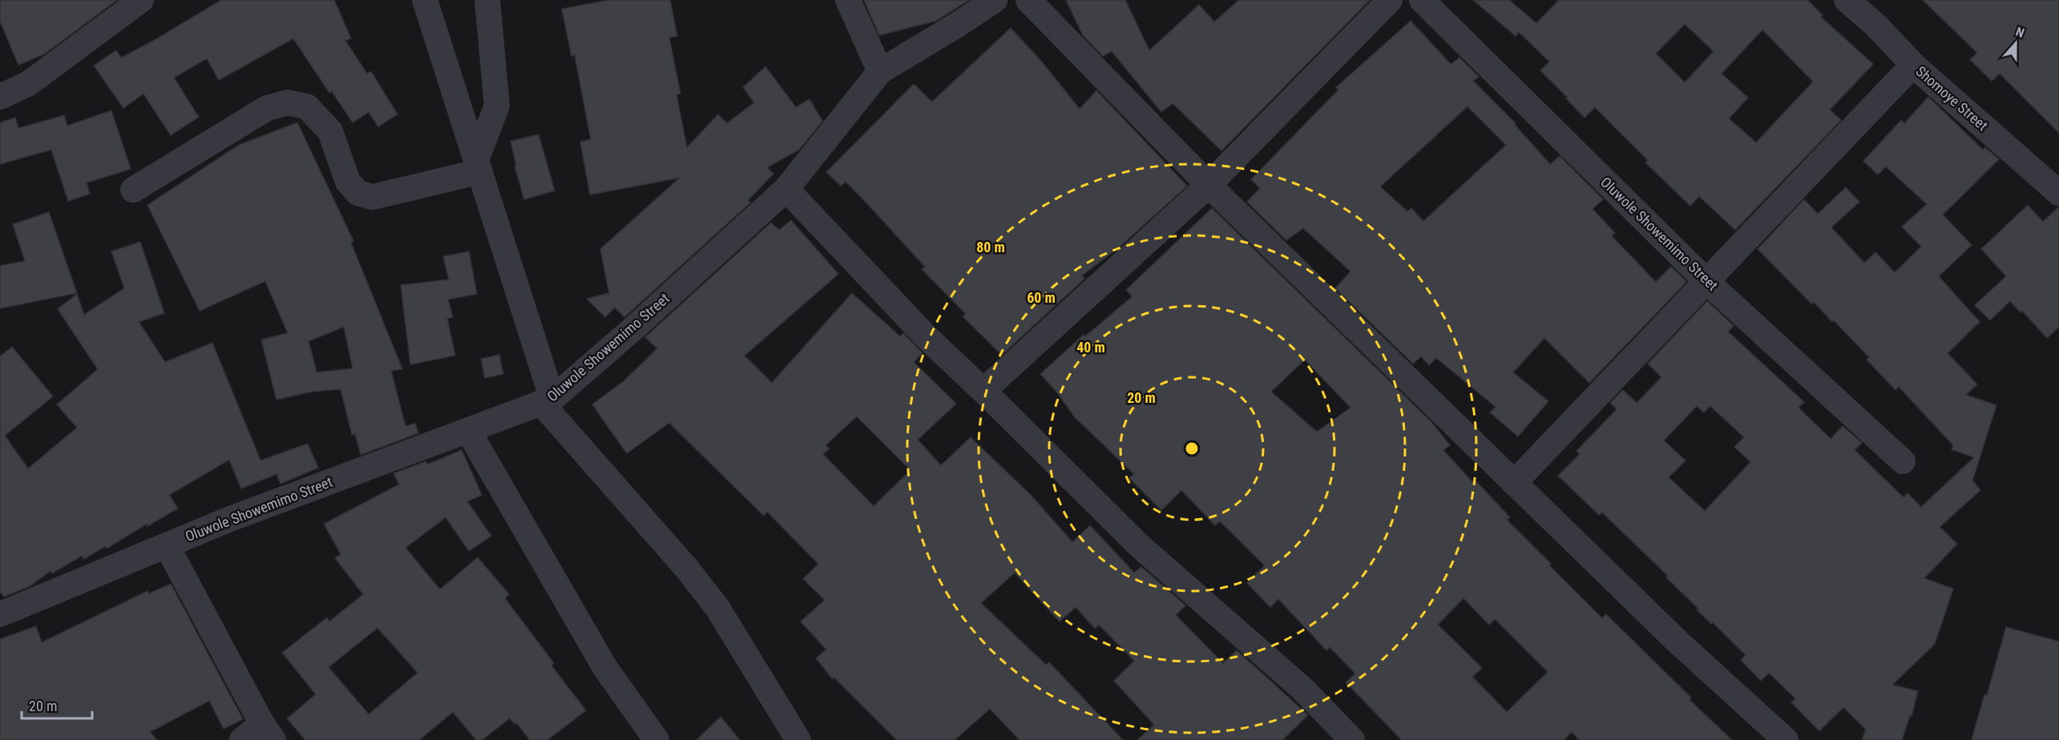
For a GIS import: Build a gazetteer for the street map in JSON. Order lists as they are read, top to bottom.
{
  "streets": {
    "street": ["Shomoye Street", "Oluwole Showemimo Street"]
  },
  "scale_bar": "20 m",
  "north": "top",
  "rings": [
    "80 m",
    "60 m",
    "40 m",
    "20 m"
  ]
}
